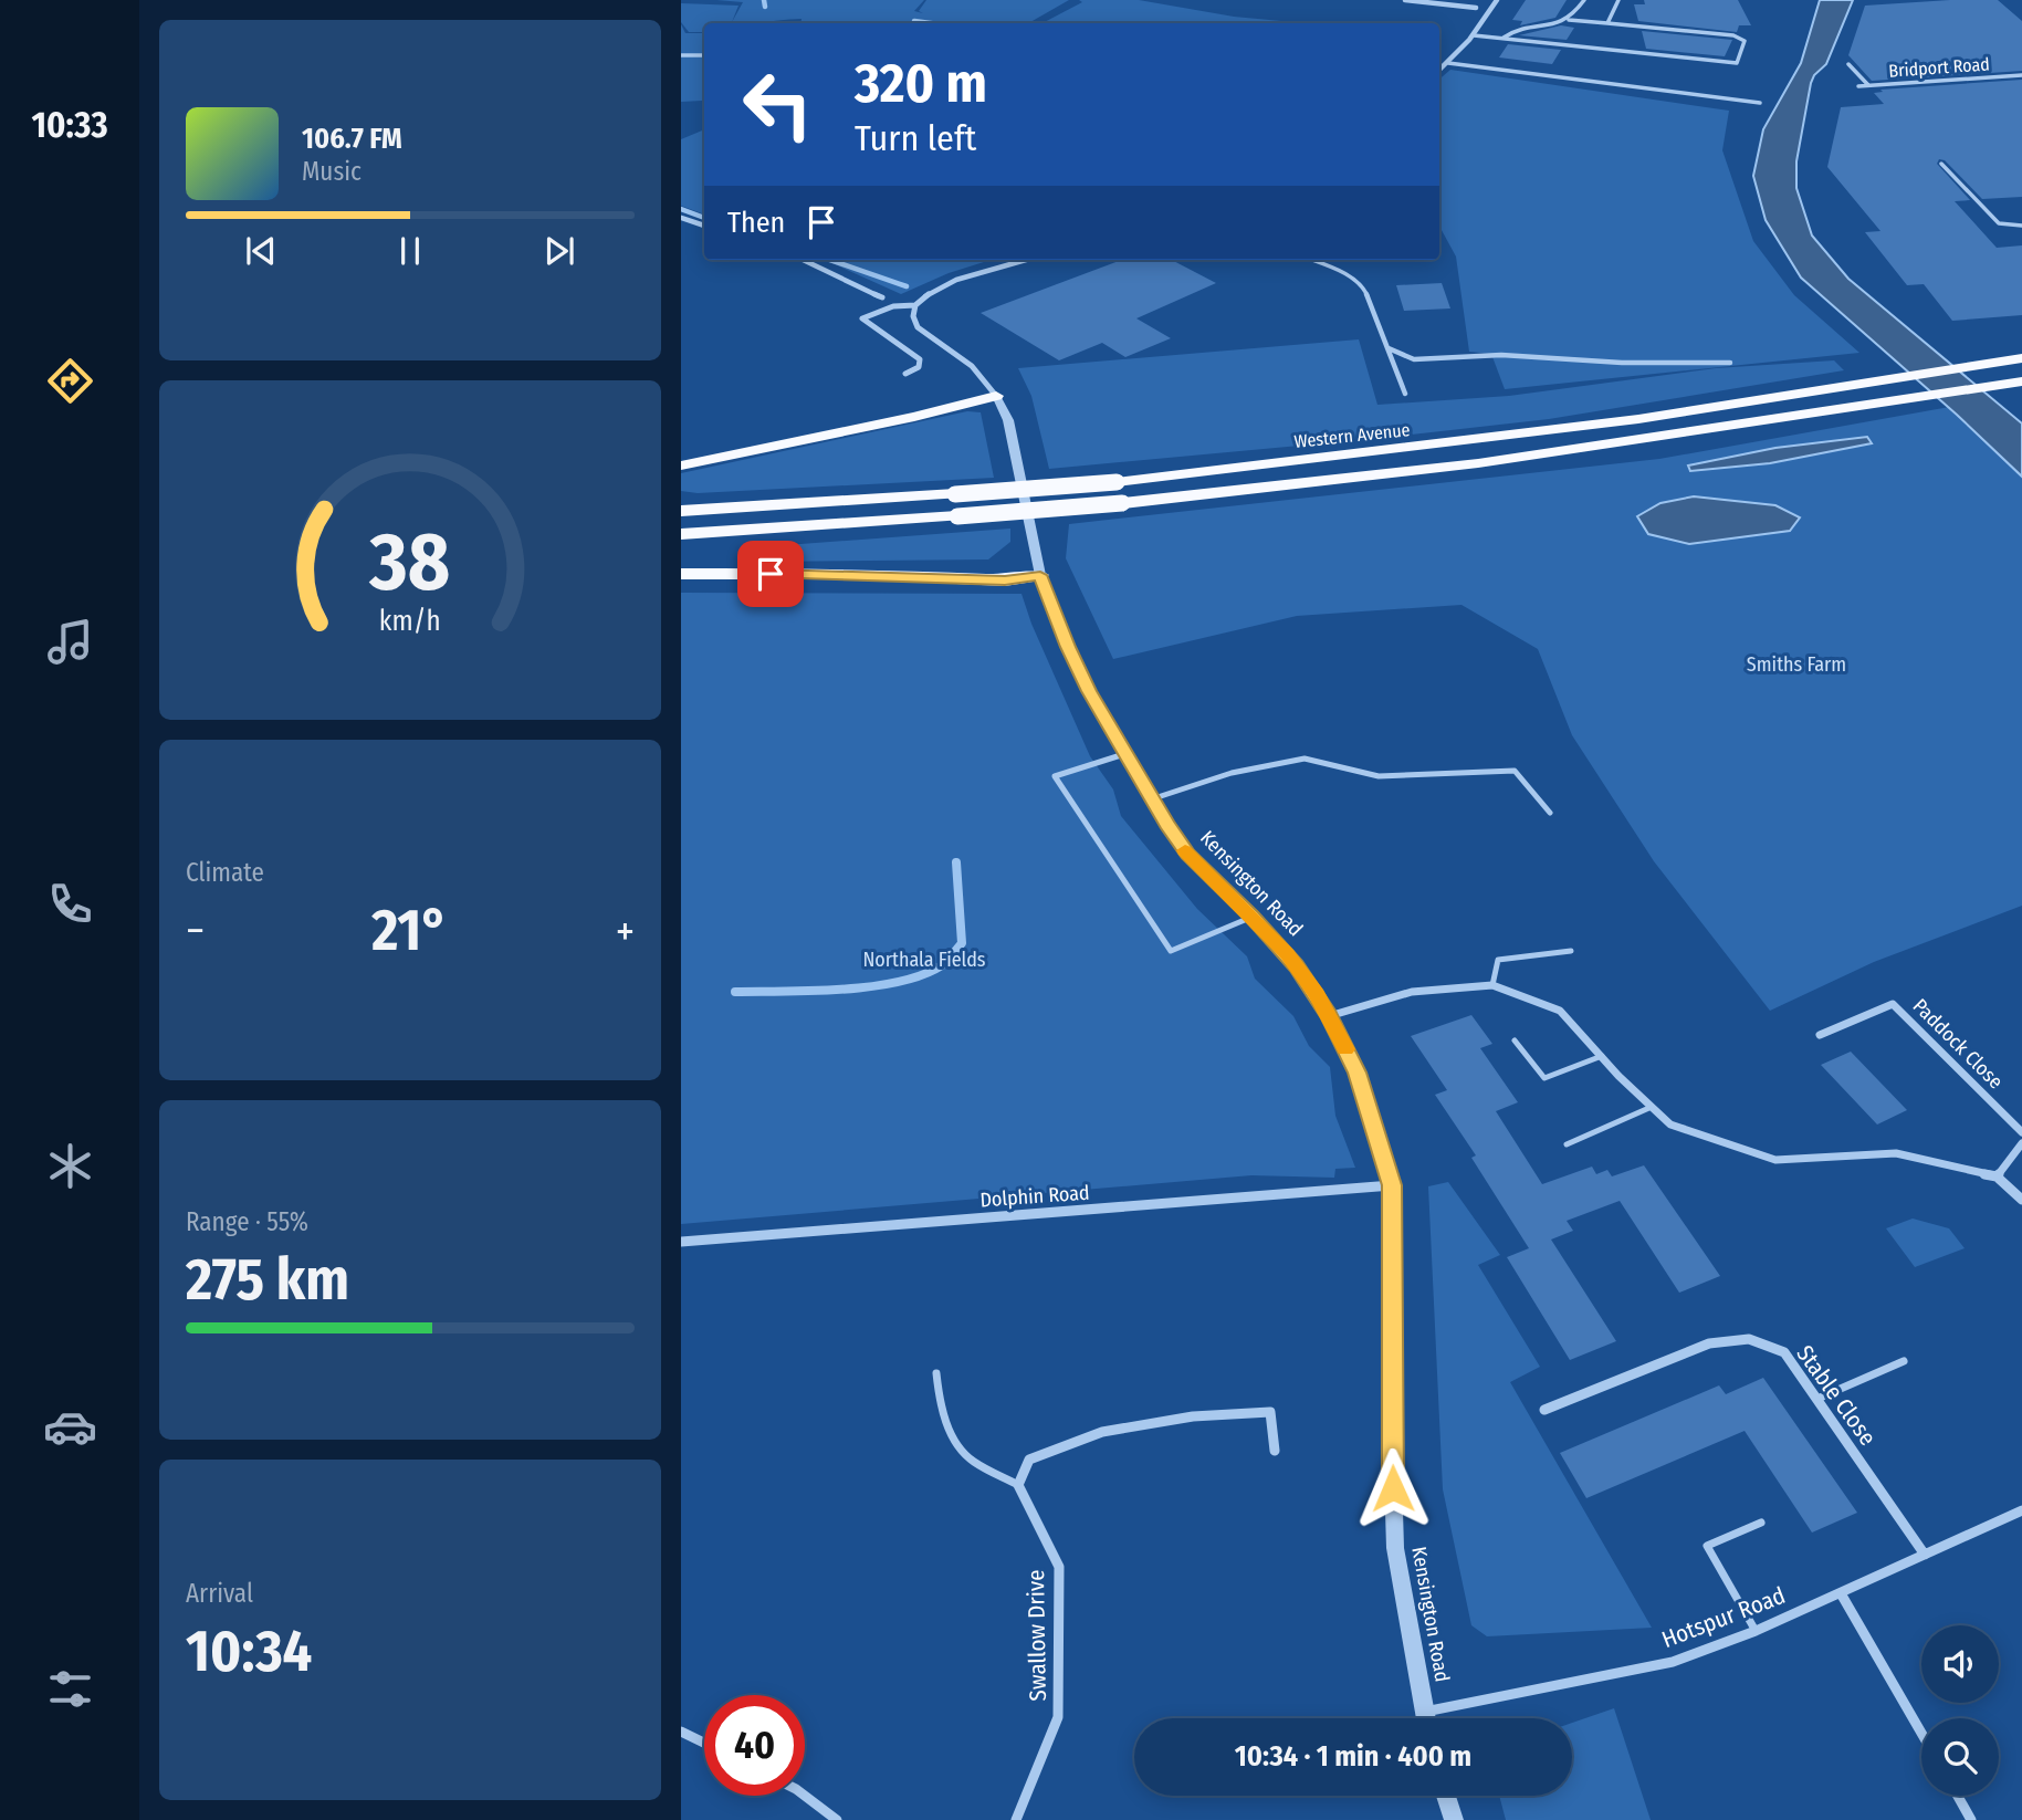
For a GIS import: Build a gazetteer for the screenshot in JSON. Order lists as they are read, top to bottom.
{
  "streets": {
    "highway": ["Western Avenue"],
    "street": [
      "Kensington Road",
      "Paddock Close",
      "Dolphin Road",
      "Stable Close",
      "Hotspur Road",
      "Swallow Drive"
    ],
    "lane": ["Bridport Road"]
  },
  "crossings": [
    ["Kensington Road", "Dolphin Road"],
    ["Kensington Road", "Hotspur Road"],
    ["Stable Close", "Hotspur Road"]
  ],
  "parks": ["Smiths Farm", "Northala Fields"],
  "page": {
    "tabs": "10:33",
    "turn": ["320 m", "Turn left"],
    "song": ["106.7 FM", "Music"],
    "then": "Then",
    "tile": [
      "Climate",
      ["Range · 55%", "275 km"],
      ["Arrival", "10:34"]
    ],
    "heat": ["−", "21°", "+"],
    "limit": "40",
    "trip": "10:34 · 1 min · 400 m",
    "gauge": ["38", "km/h"]
  }
}
